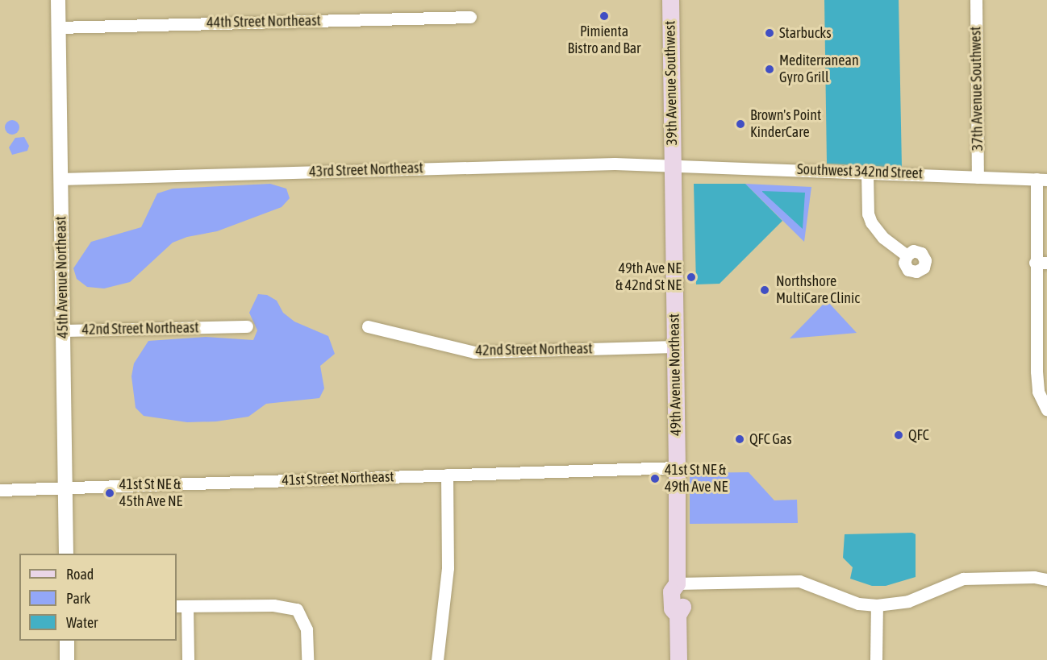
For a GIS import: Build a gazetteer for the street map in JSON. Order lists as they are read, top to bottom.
{
  "streets": {
    "main road": ["39th Avenue Southwest", "49th Avenue Northeast"],
    "street": [
      "44th Street Northeast",
      "37th Avenue Southwest",
      "43rd Street Northeast",
      "Southwest 342nd Street",
      "45th Avenue Northeast",
      "42nd Street Northeast",
      "41st Street Northeast"
    ]
  },
  "crossings": [
    ["44th Street Northeast", "45th Avenue Northeast"],
    ["39th Avenue Southwest", "43rd Street Northeast"],
    ["39th Avenue Southwest", "Southwest 342nd Street"],
    ["39th Avenue Southwest", "49th Avenue Northeast"],
    ["37th Avenue Southwest", "Southwest 342nd Street"],
    ["43rd Street Northeast", "Southwest 342nd Street"],
    ["43rd Street Northeast", "45th Avenue Northeast"],
    ["43rd Street Northeast", "49th Avenue Northeast"],
    ["Southwest 342nd Street", "49th Avenue Northeast"],
    ["45th Avenue Northeast", "42nd Street Northeast"],
    ["45th Avenue Northeast", "41st Street Northeast"],
    ["42nd Street Northeast", "49th Avenue Northeast"],
    ["49th Avenue Northeast", "41st Street Northeast"]
  ],
  "places": [
    "Pimienta Bistro and Bar",
    "Starbucks",
    "Mediterranean Gyro Grill",
    "Brown's Point KinderCare",
    "49th Ave NE & 42nd St NE",
    "Northshore MultiCare Clinic",
    "QFC",
    "QFC Gas",
    "41st St NE & 49th Ave NE",
    "41st St NE & 45th Ave NE"
  ],
  "legend": ["Road", "Park", "Water"]
}
